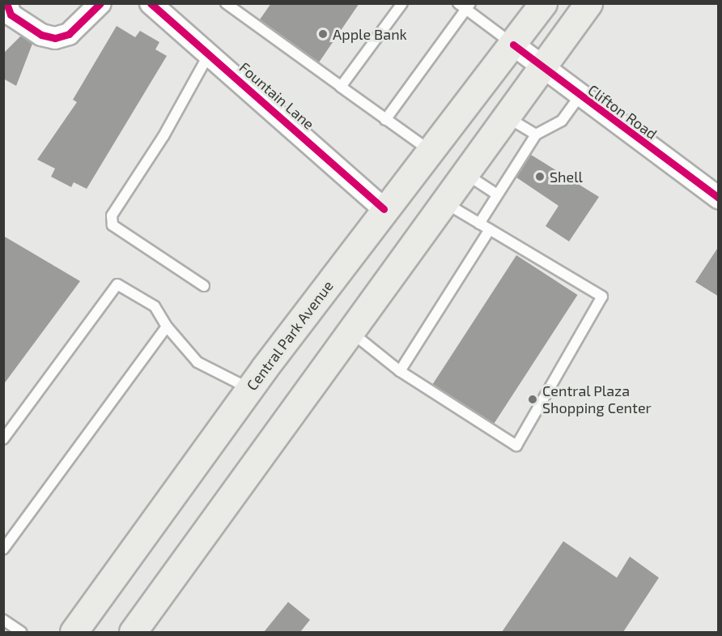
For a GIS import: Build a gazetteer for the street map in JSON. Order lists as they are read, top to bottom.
{
  "streets": {
    "main road": ["Central Park Avenue"],
    "street": ["Fountain Lane", "Clifton Road"]
  },
  "crossings": [
    ["Fountain Lane", "Central Park Avenue"],
    ["Clifton Road", "Central Park Avenue"]
  ],
  "places": ["Apple Bank", "Shell", "Central Plaza Shopping Center"]
}
